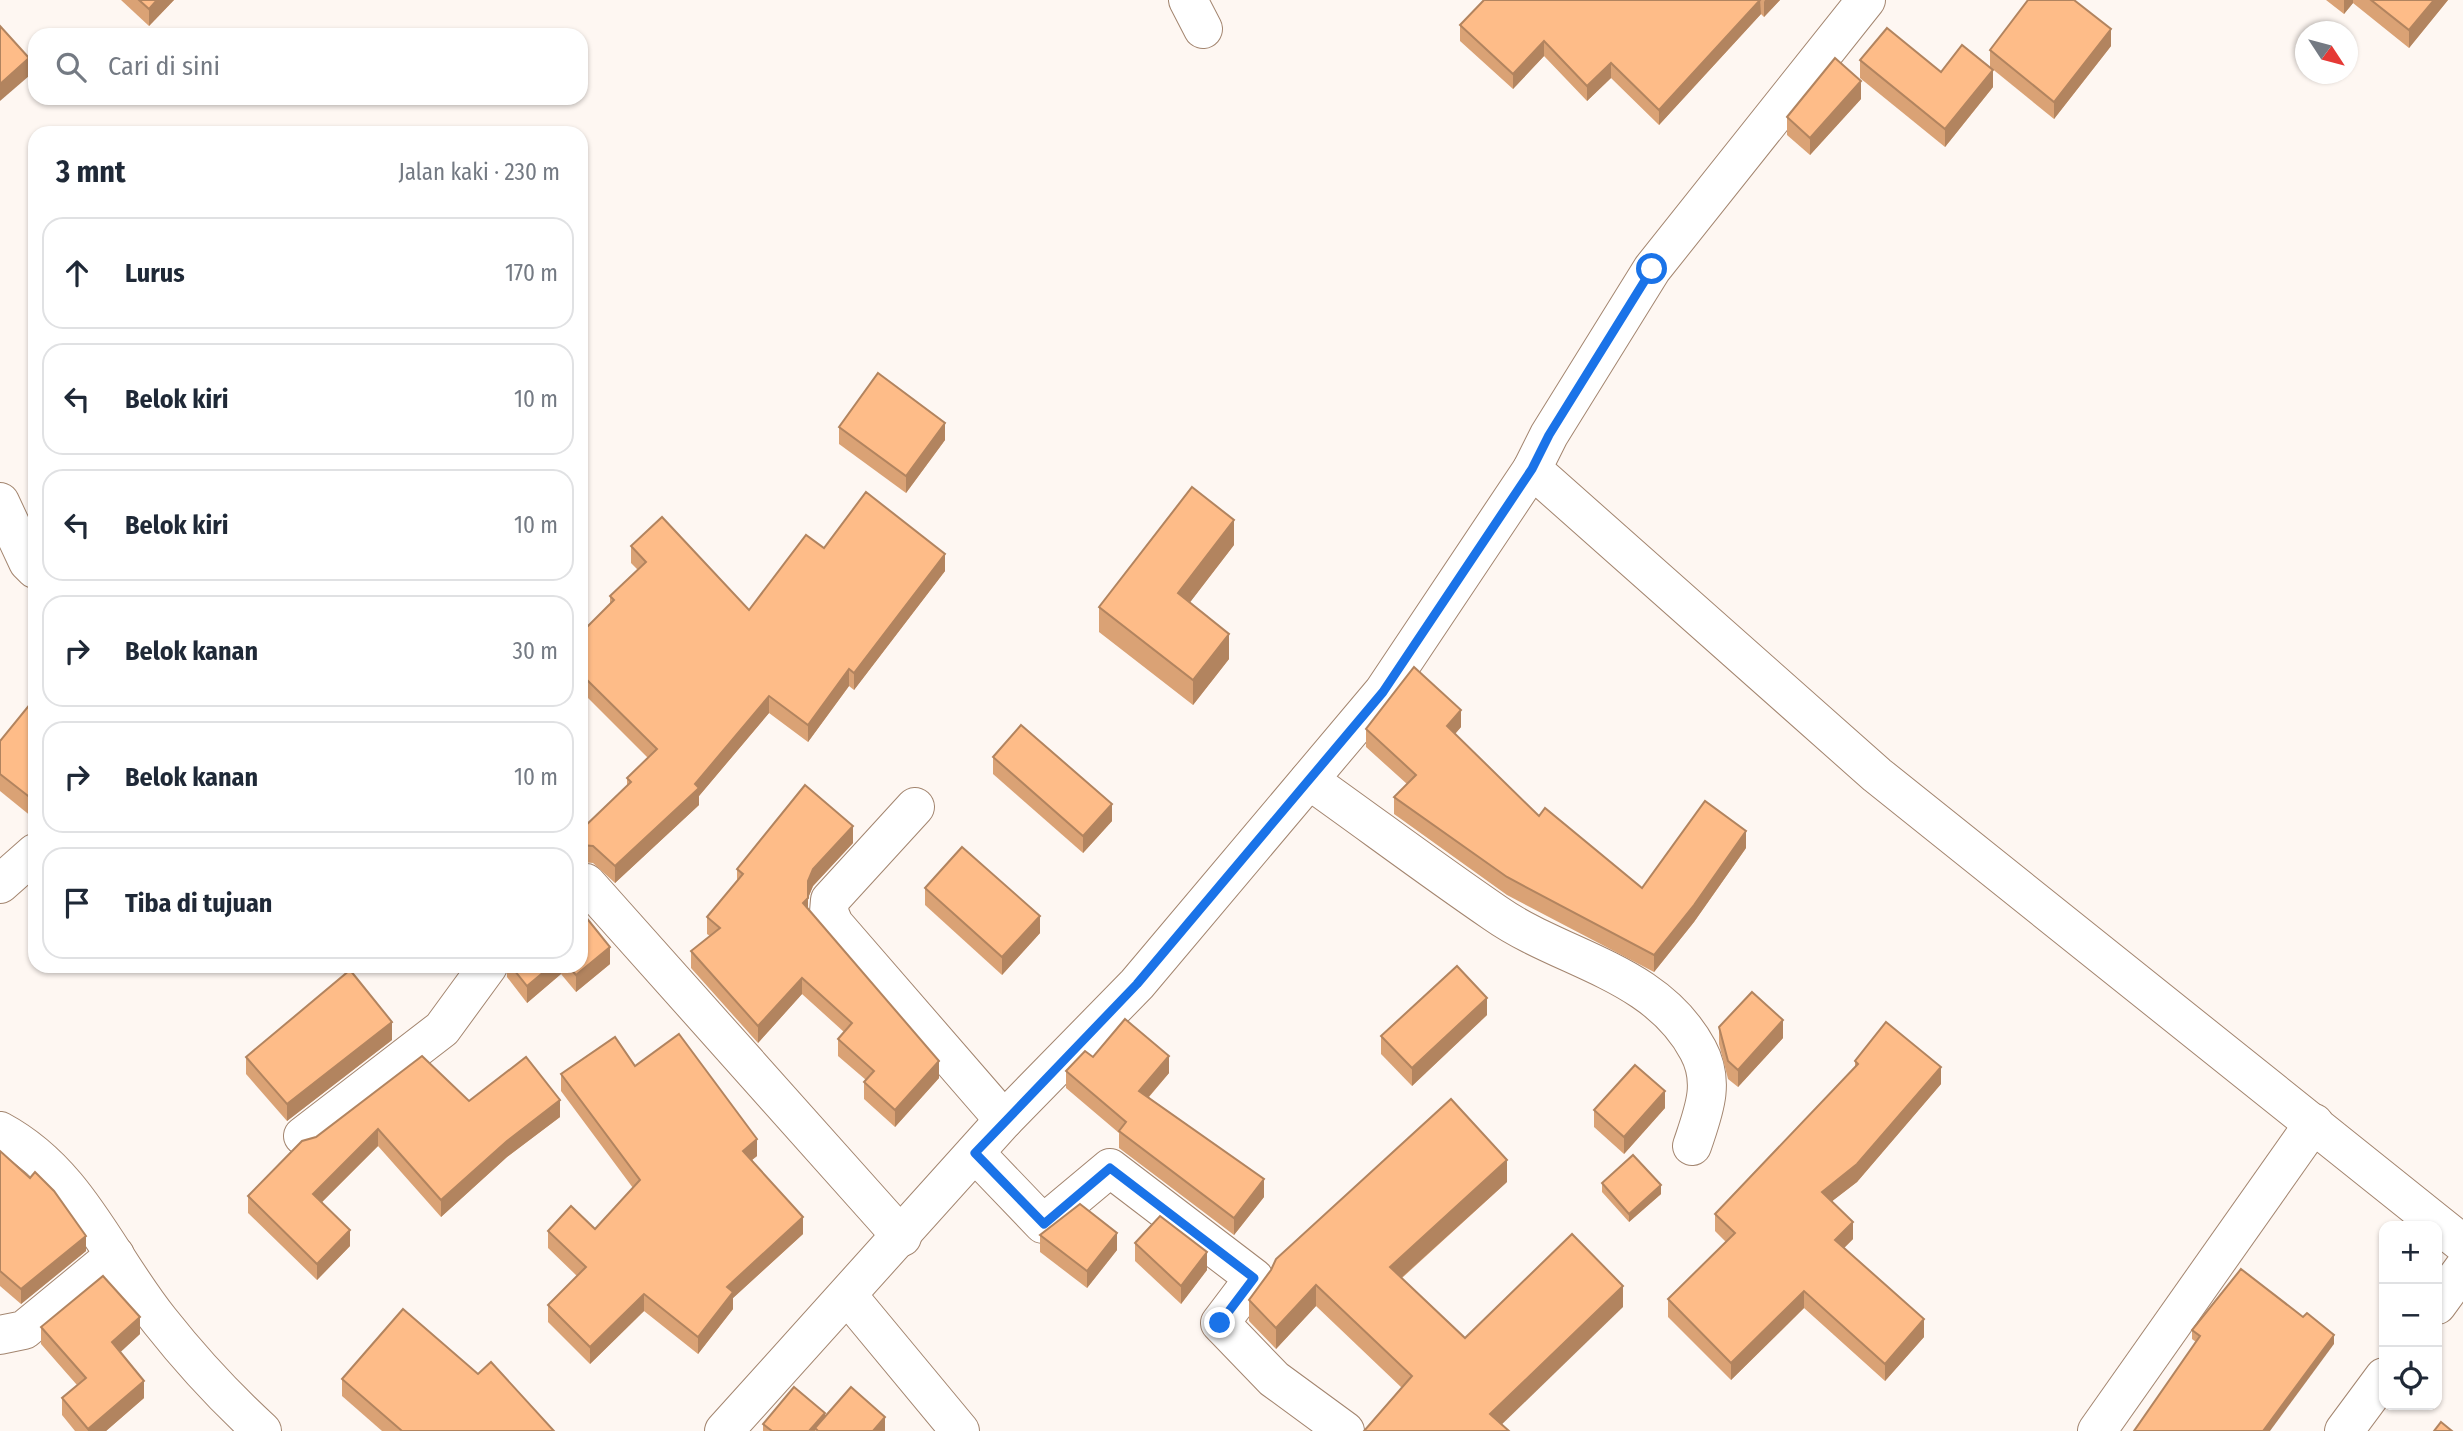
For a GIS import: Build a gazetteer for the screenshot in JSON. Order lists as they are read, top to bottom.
{
  "north": "bottom right",
  "page": {
    "search": "Cari di sini",
    "heading": ["3 mnt", "Jalan kaki · 230 m"],
    "list": [
      ["Lurus", "170 m"],
      ["Belok kiri", "10 m"],
      ["Belok kiri", "10 m"],
      ["Belok kanan", "30 m"],
      ["Belok kanan", "10 m"],
      "Tiba di tujuan"
    ],
    "map_buttons": ["+", "−"]
  }
}
